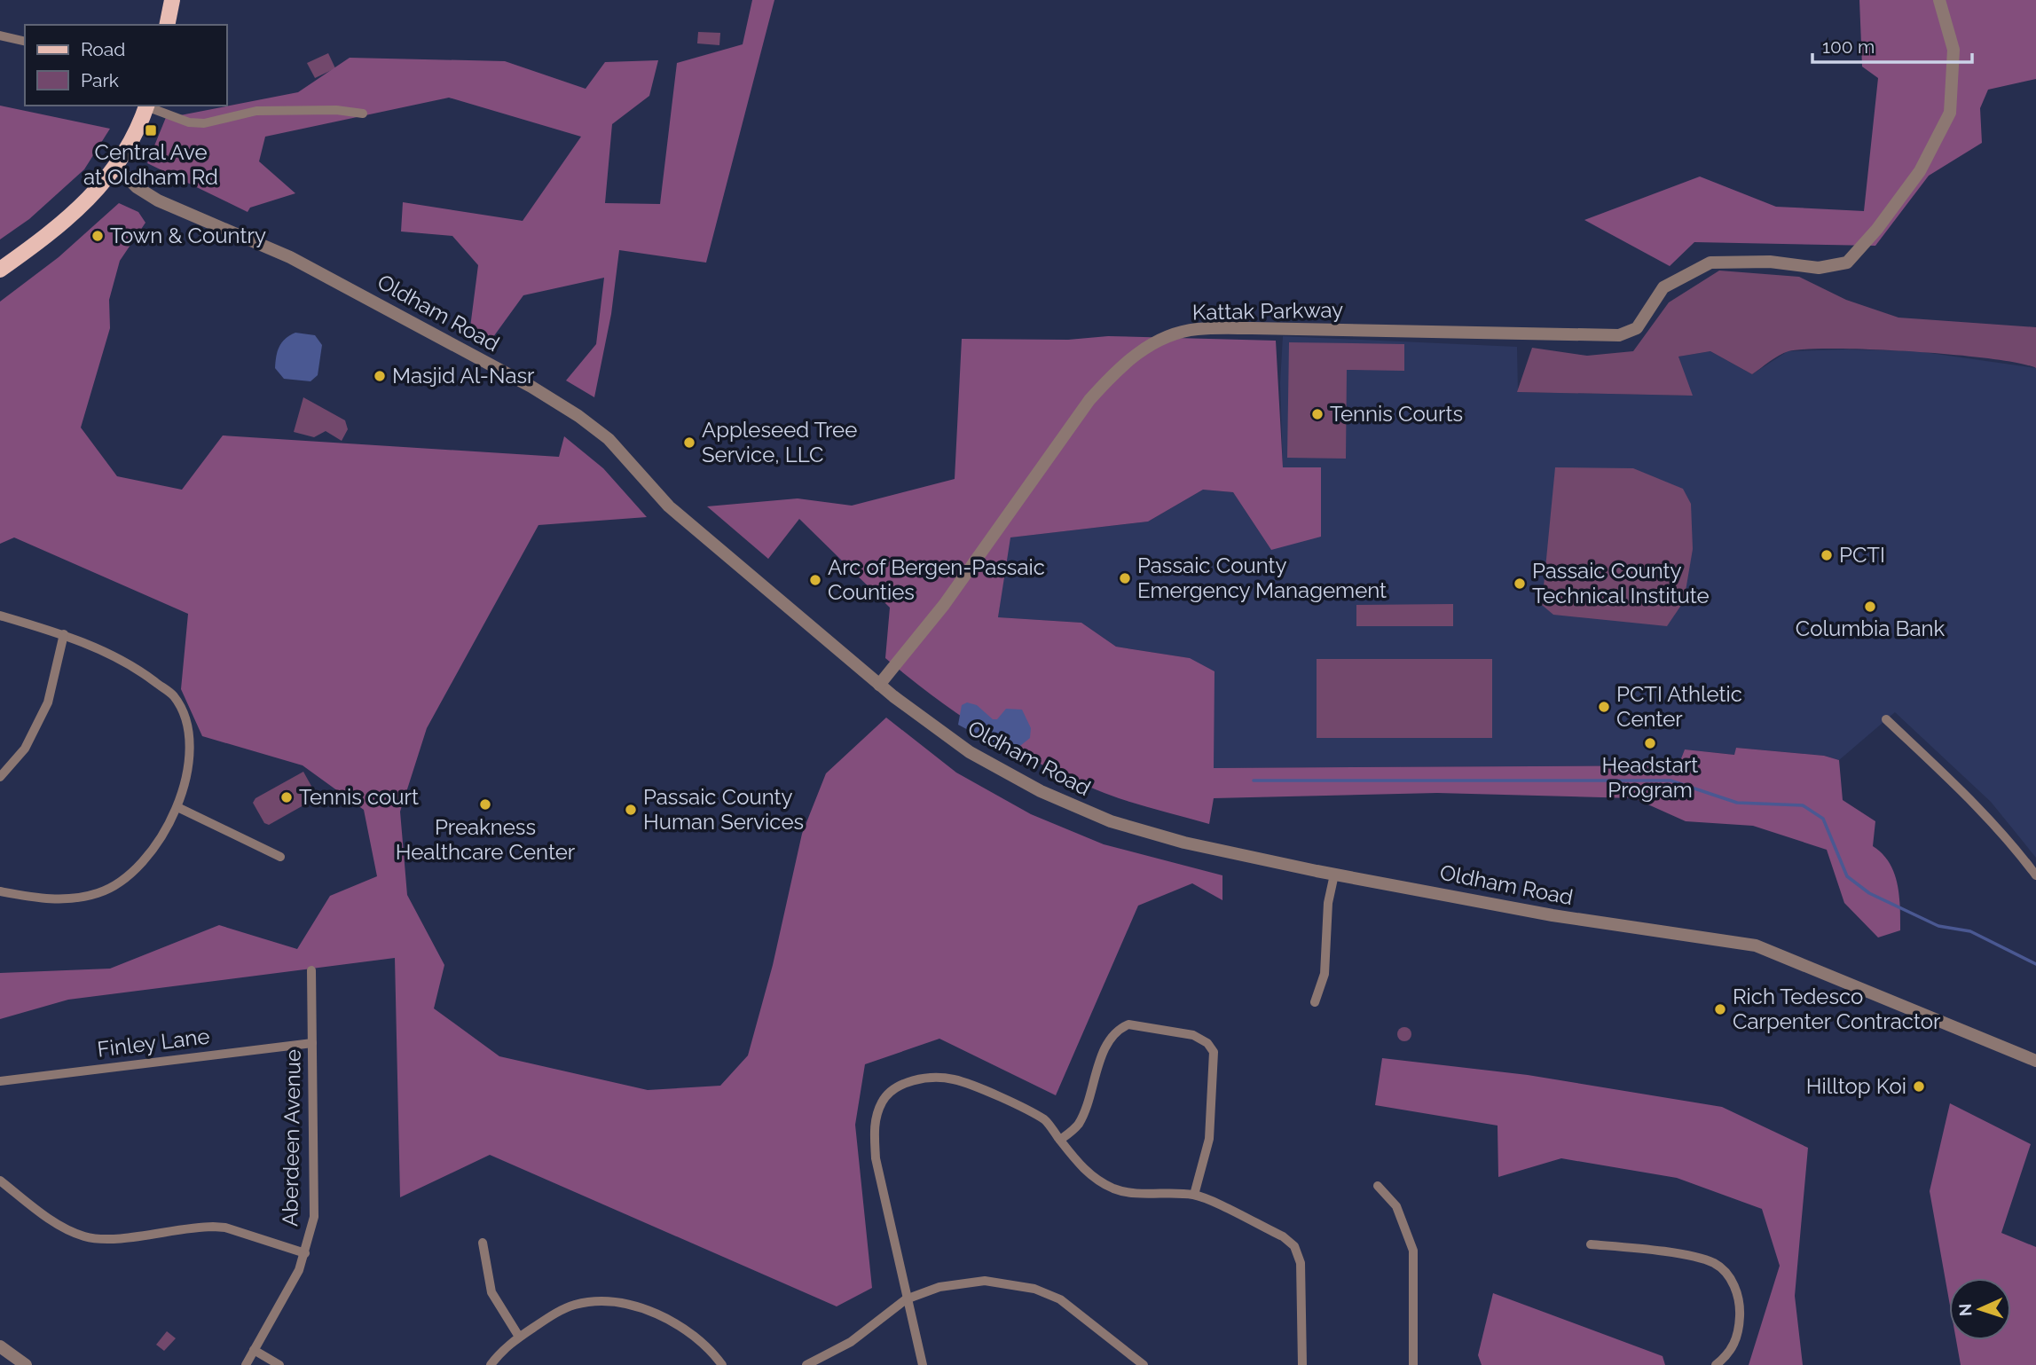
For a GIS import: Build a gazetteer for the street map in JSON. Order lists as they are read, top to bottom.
{
  "streets": {
    "street": [
      "Kattak Parkway",
      "Oldham Road",
      "Finley Lane",
      "Aberdeen Avenue"
    ]
  },
  "crossings": [
    ["Kattak Parkway", "Oldham Road"],
    ["Finley Lane", "Aberdeen Avenue"]
  ],
  "places": {
    "transit": ["Central Ave at Oldham Rd"],
    "other": [
      "Town & Country",
      "Masjid Al-Nasr",
      "Tennis Courts",
      "Appleseed Tree Service, LLC",
      "PCTI",
      "Passaic County Emergency Management",
      "Arc of Bergen-Passaic Counties",
      "Passaic County Technical Institute",
      "Columbia Bank",
      "PCTI Athletic Center",
      "Headstart Program",
      "Tennis court",
      "Preakness Healthcare Center",
      "Passaic County Human Services",
      "Rich Tedesco Carpenter Contractor",
      "Hilltop Koi"
    ]
  },
  "legend": ["Road", "Park"],
  "scale_bar": "100 m",
  "north": "left"
}
